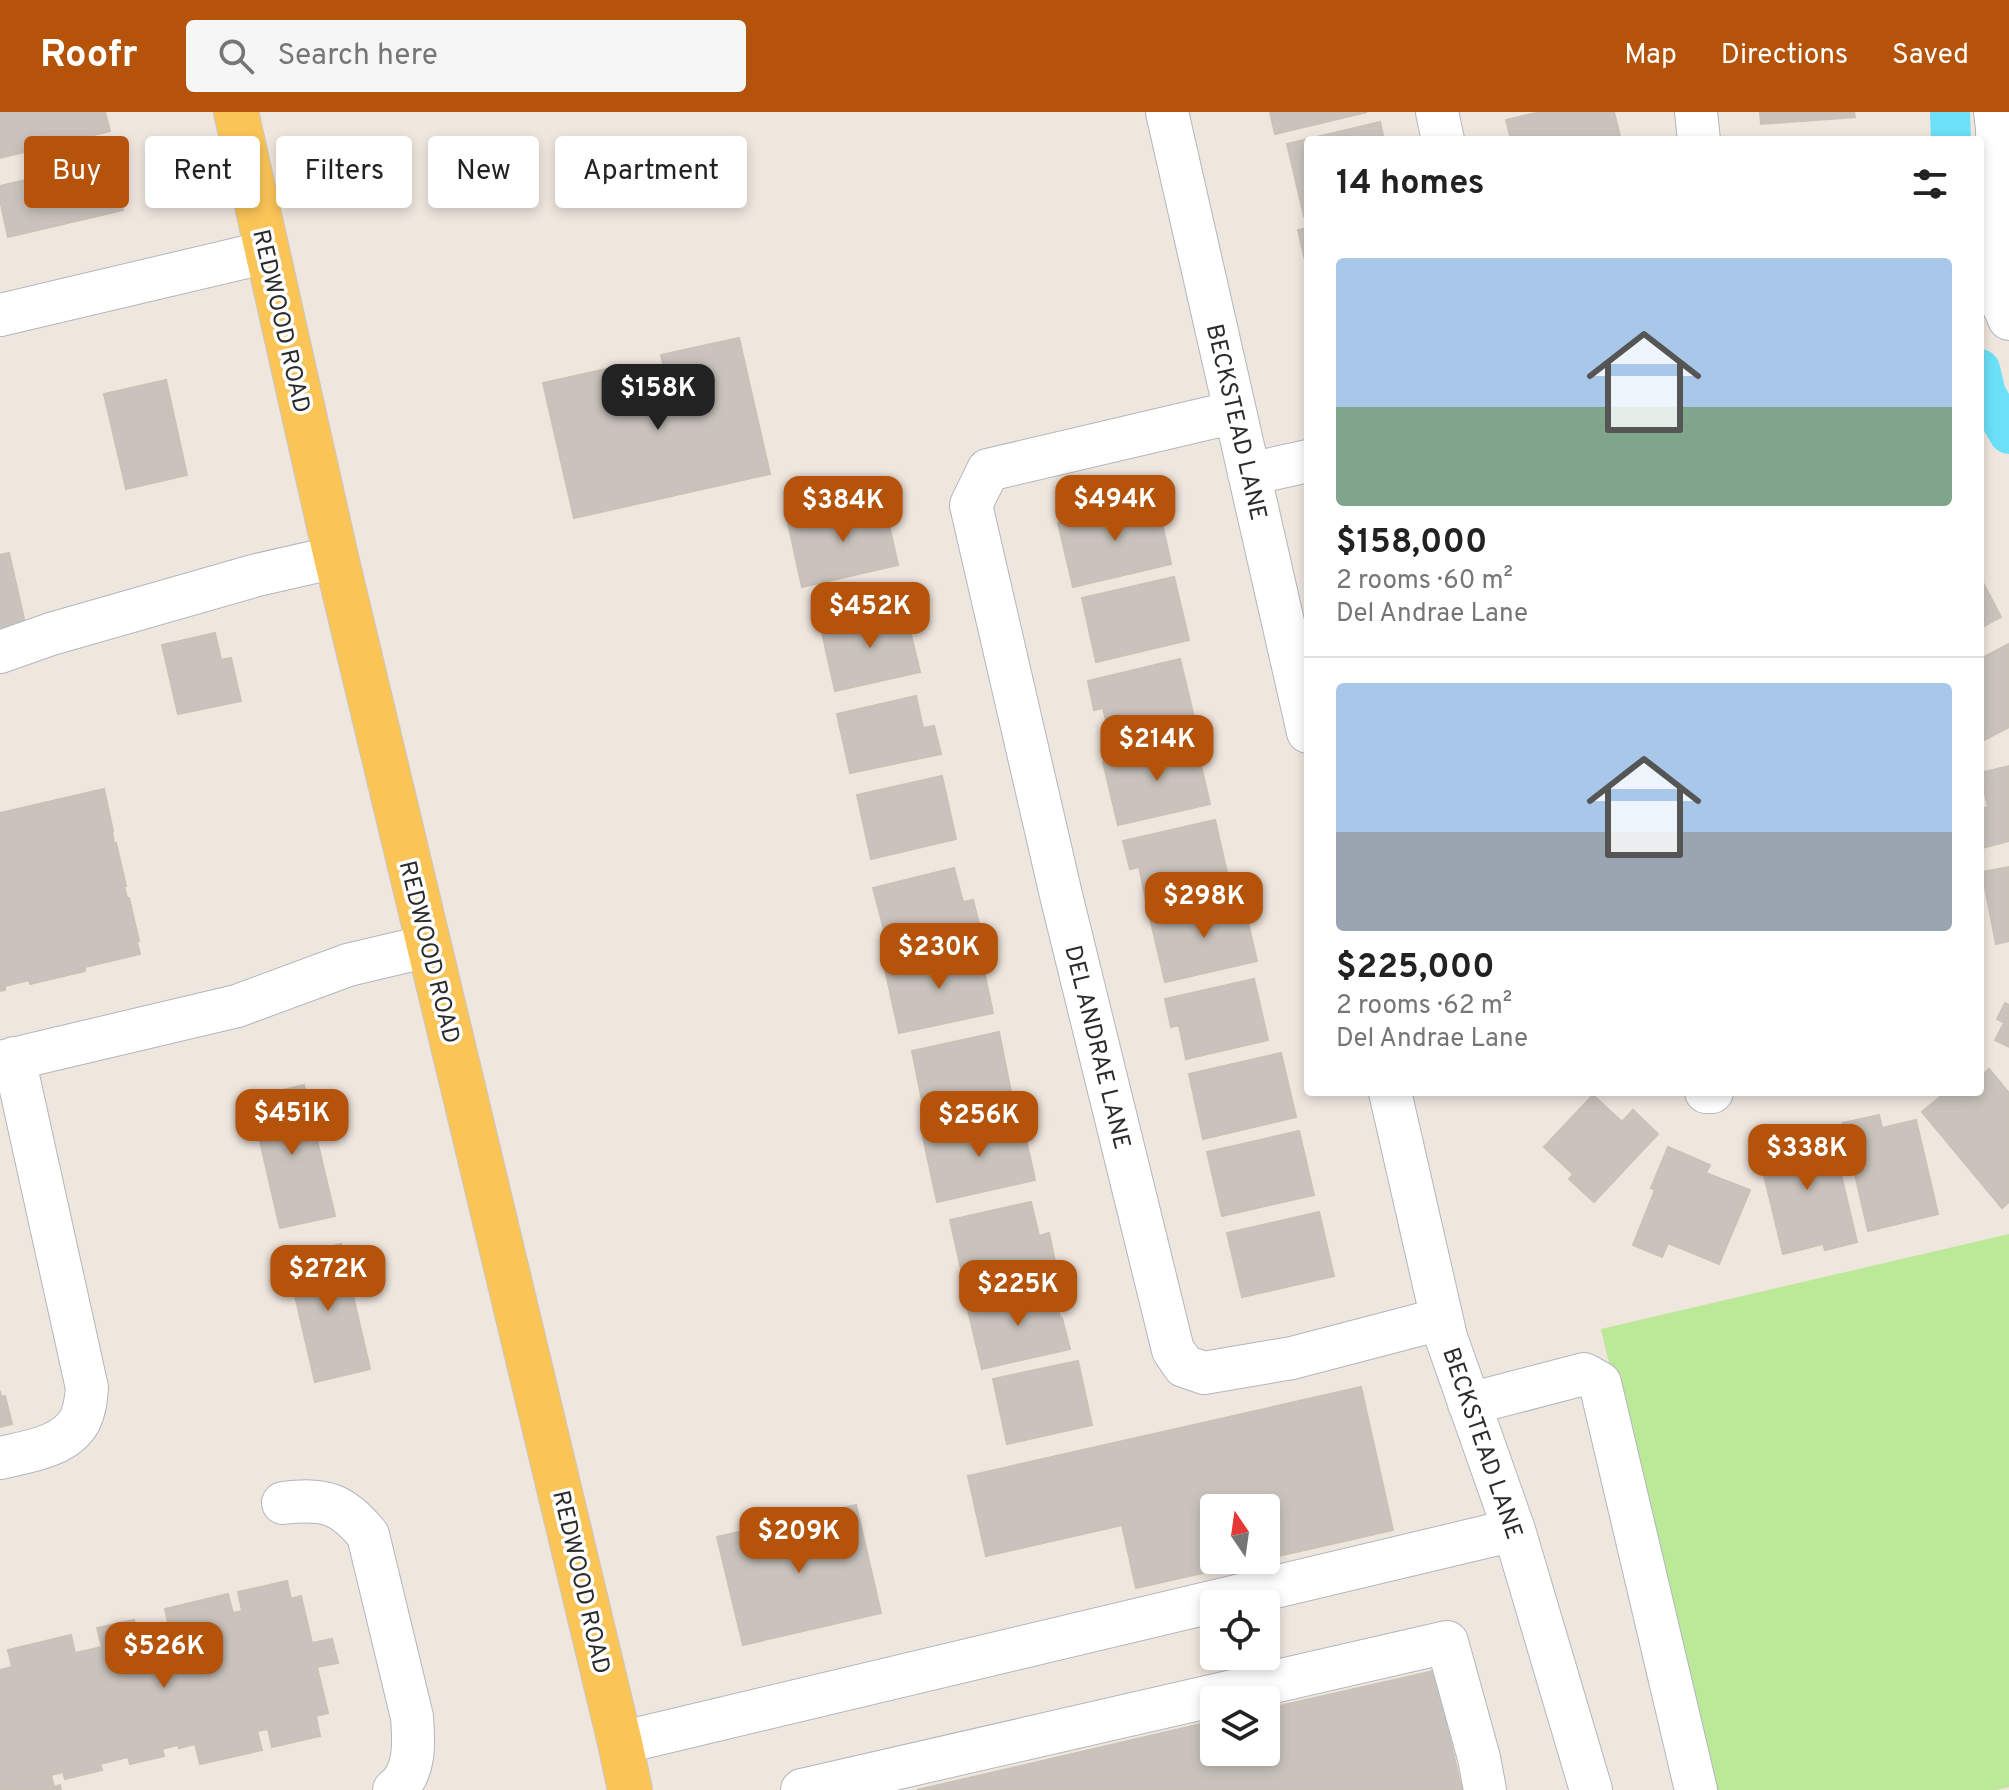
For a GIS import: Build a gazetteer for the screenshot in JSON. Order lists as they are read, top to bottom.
{
  "streets": {
    "main road": ["REDWOOD ROAD"],
    "street": ["BECKSTEAD LANE", "DEL ANDRAE LANE"]
  },
  "crossings": [
    ["BECKSTEAD LANE", "DEL ANDRAE LANE"]
  ],
  "north": "top",
  "page": {
    "header": "Roofr",
    "search": "Search here",
    "nav": ["Map", "Directions", "Saved"],
    "chip": [
      "Buy",
      "Rent",
      "Filters",
      "New",
      "Apartment"
    ],
    "heading": "14 homes",
    "list": [
      {
        "name": "$158,000",
        "note": "2 rooms · 60 m² · Del Andrae Lane"
      },
      {
        "name": "$225,000",
        "note": "2 rooms · 62 m² · Del Andrae Lane"
      }
    ],
    "price": [
      "$158K",
      "$494K",
      "$384K",
      "$452K",
      "$214K",
      "$298K",
      "$230K",
      "$451K",
      "$256K",
      "$338K",
      "$272K",
      "$225K",
      "$209K",
      "$526K"
    ]
  }
}
